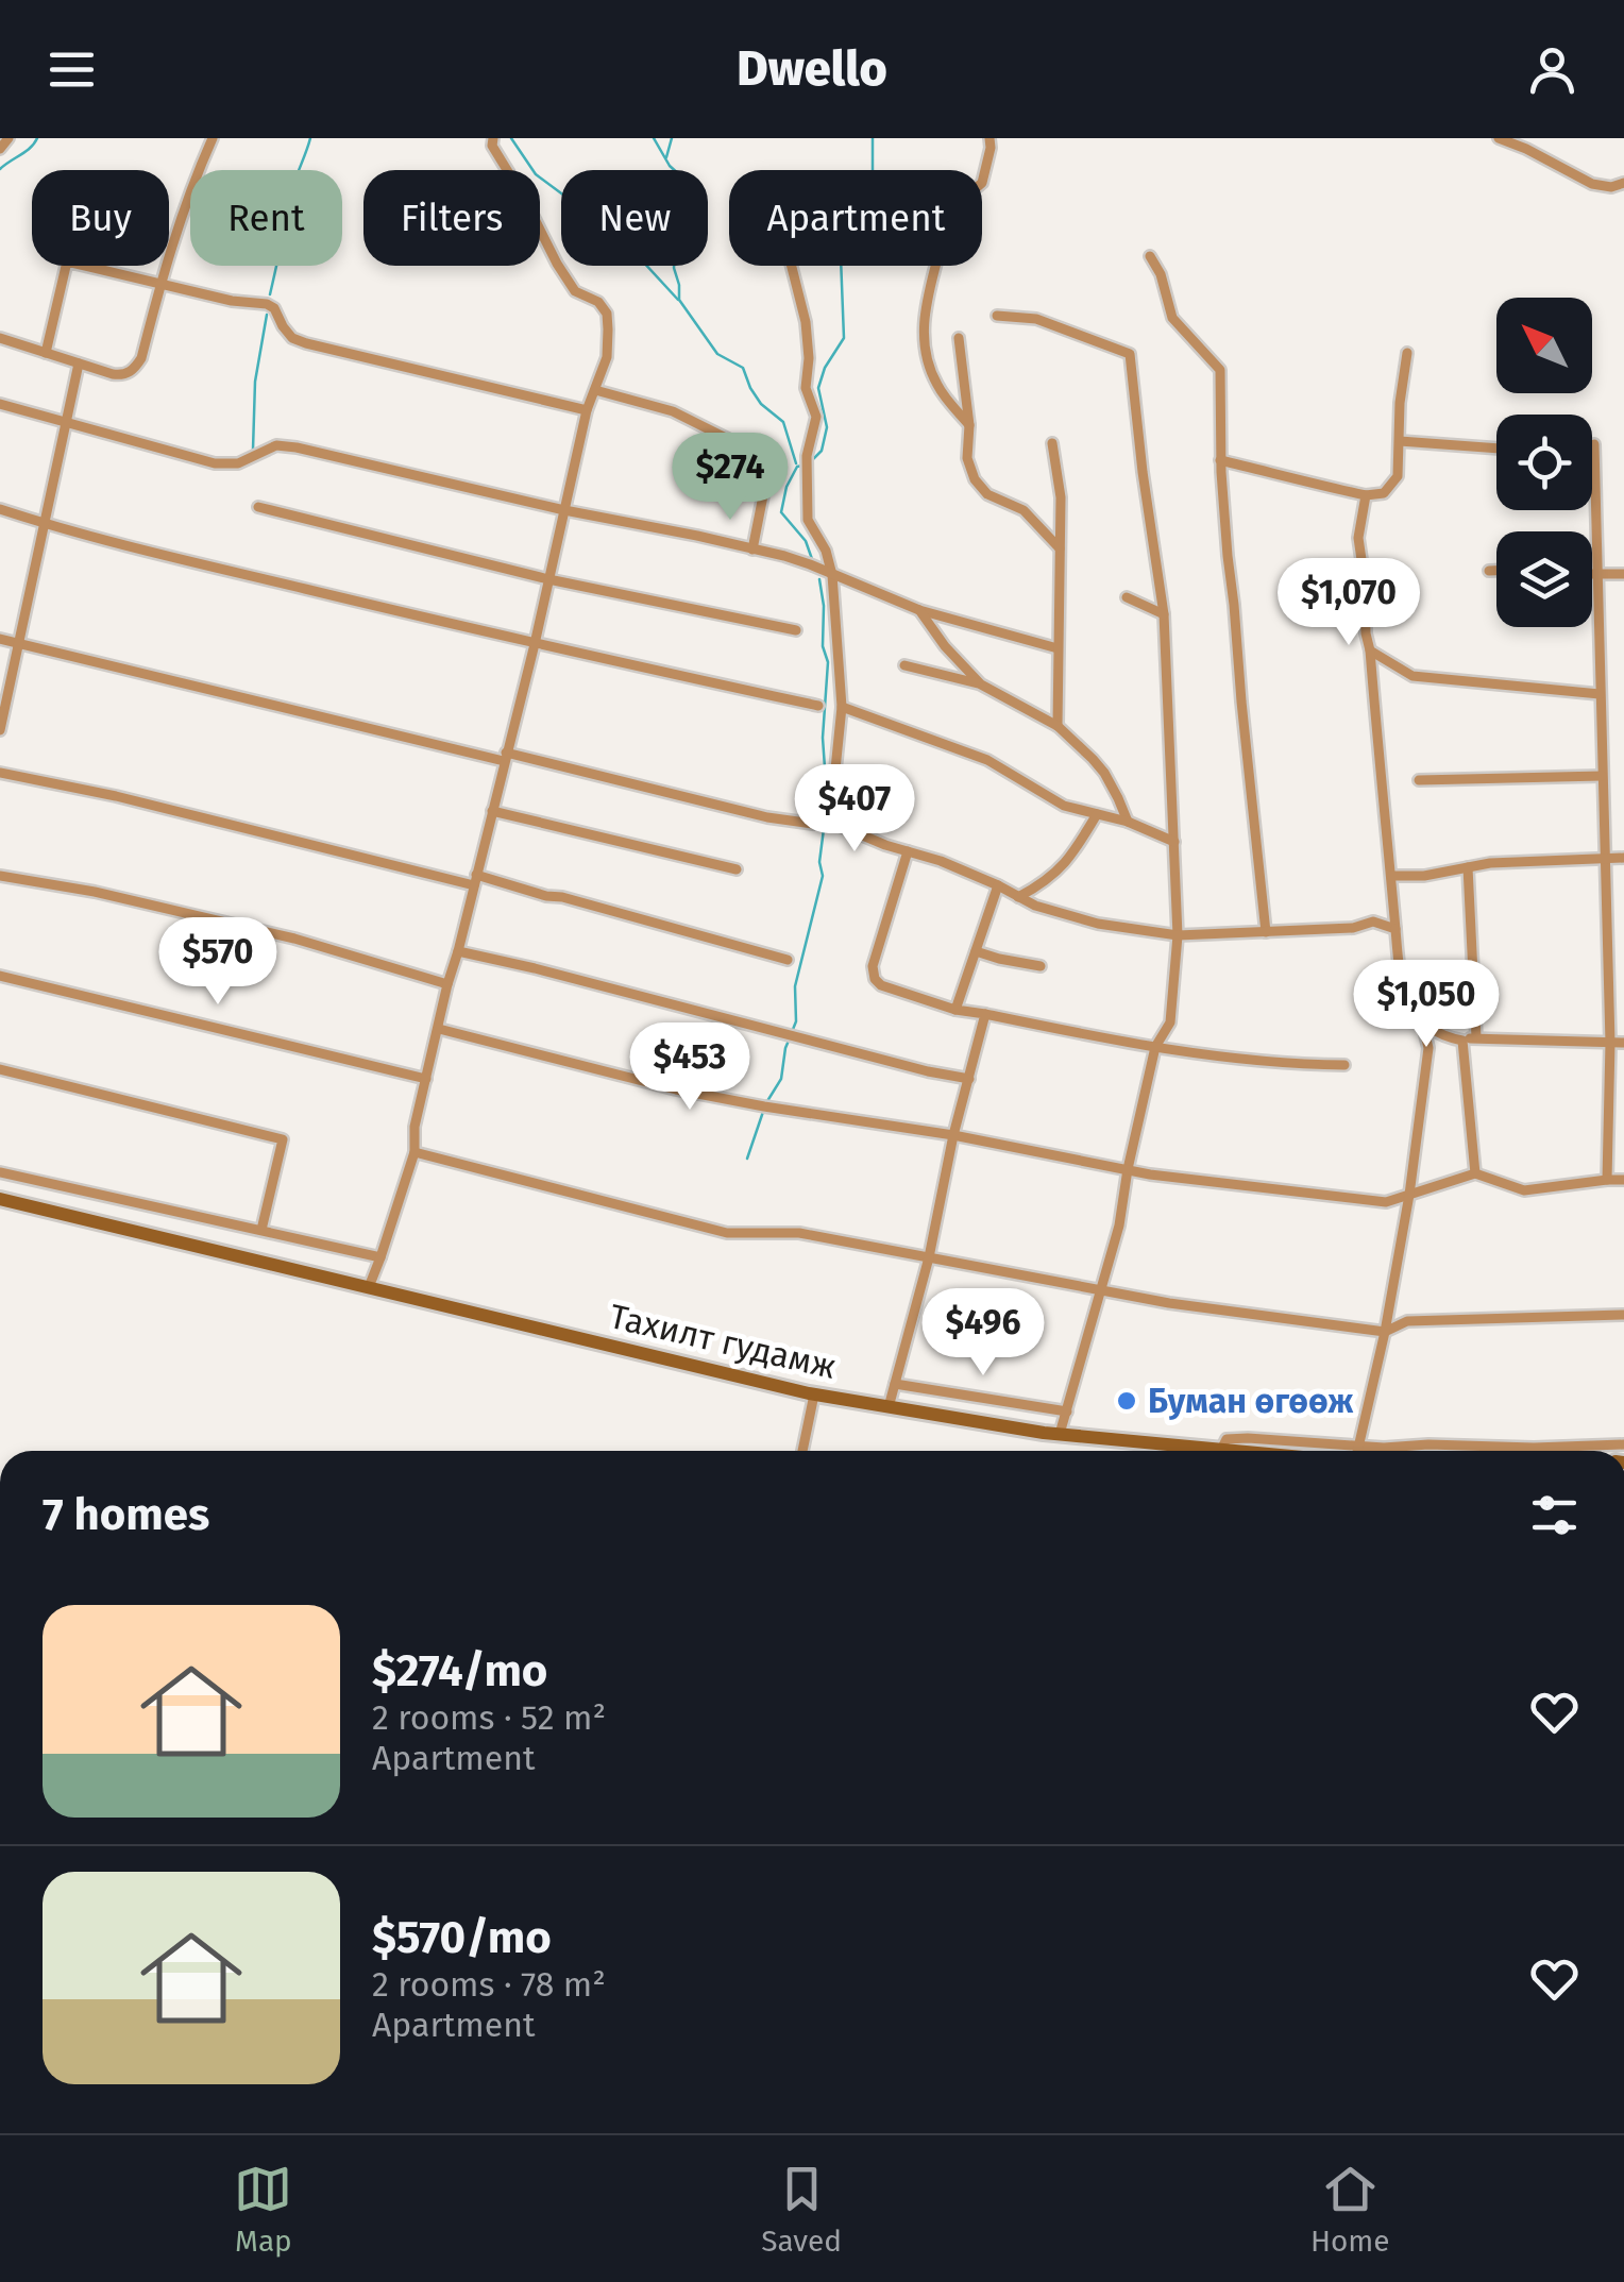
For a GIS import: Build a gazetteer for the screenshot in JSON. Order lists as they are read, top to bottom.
{
  "streets": {
    "main road": ["Тахилт гудамж"]
  },
  "places": ["Буман өгөөж"],
  "north": "top left",
  "page": {
    "header": "Dwello",
    "chip": [
      "Buy",
      "Rent",
      "Filters",
      "New",
      "Apartment"
    ],
    "price": [
      "$274",
      "$1,070",
      "$407",
      "$570",
      "$1,050",
      "$453",
      "$496"
    ],
    "heading": "7 homes",
    "list": [
      {
        "name": "$274/mo",
        "note": "2 rooms · 52 m² · Apartment"
      },
      {
        "name": "$570/mo",
        "note": "2 rooms · 78 m² · Apartment"
      }
    ],
    "tabs": ["Map", "Saved", "Home"]
  }
}
